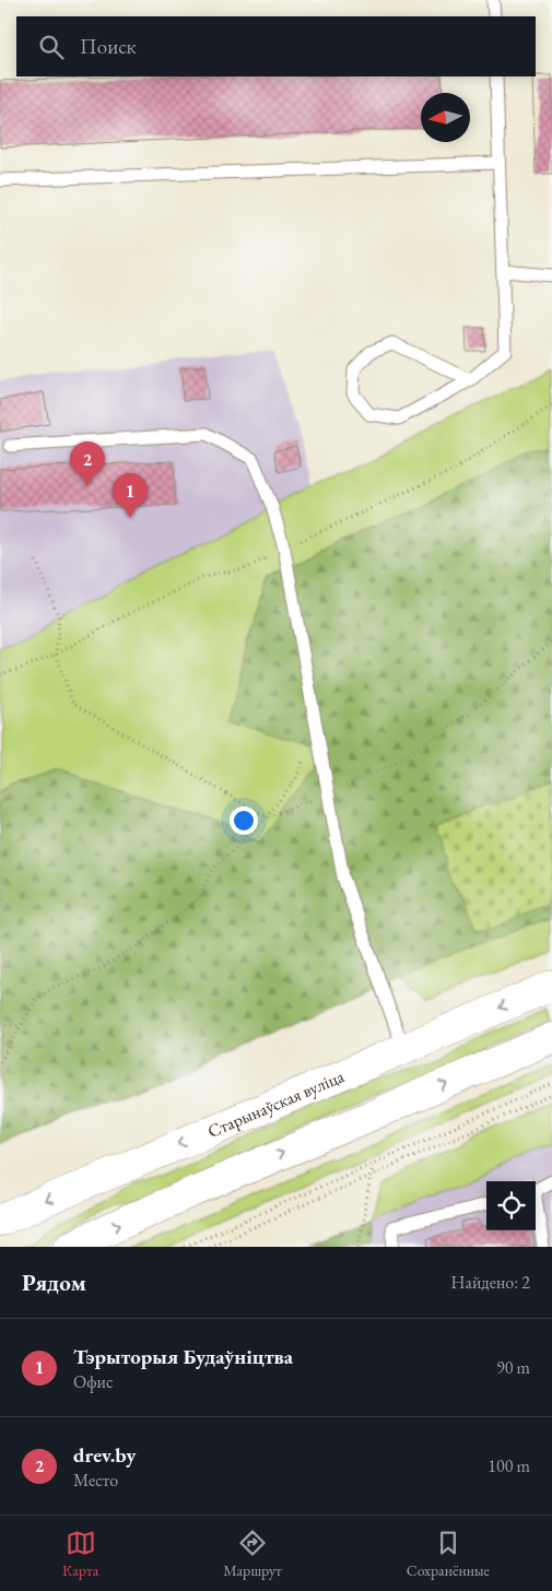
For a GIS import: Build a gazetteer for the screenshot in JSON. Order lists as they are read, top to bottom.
{
  "streets": {
    "main road": ["Старынаўская вуліца"]
  },
  "north": "left",
  "page": {
    "search": "Поиск",
    "pins": ["2", "1"],
    "heading": ["Рядом", "Найдено: 2"],
    "list": [
      {
        "mark": "1",
        "name": "Тэрыторыя Будаўніцтва",
        "note": "Офис",
        "value": "90 m"
      },
      {
        "mark": "2",
        "name": "drev.by",
        "note": "Место",
        "value": "100 m"
      }
    ],
    "nav": ["Карта", "Маршрут", "Сохранённые"]
  }
}
